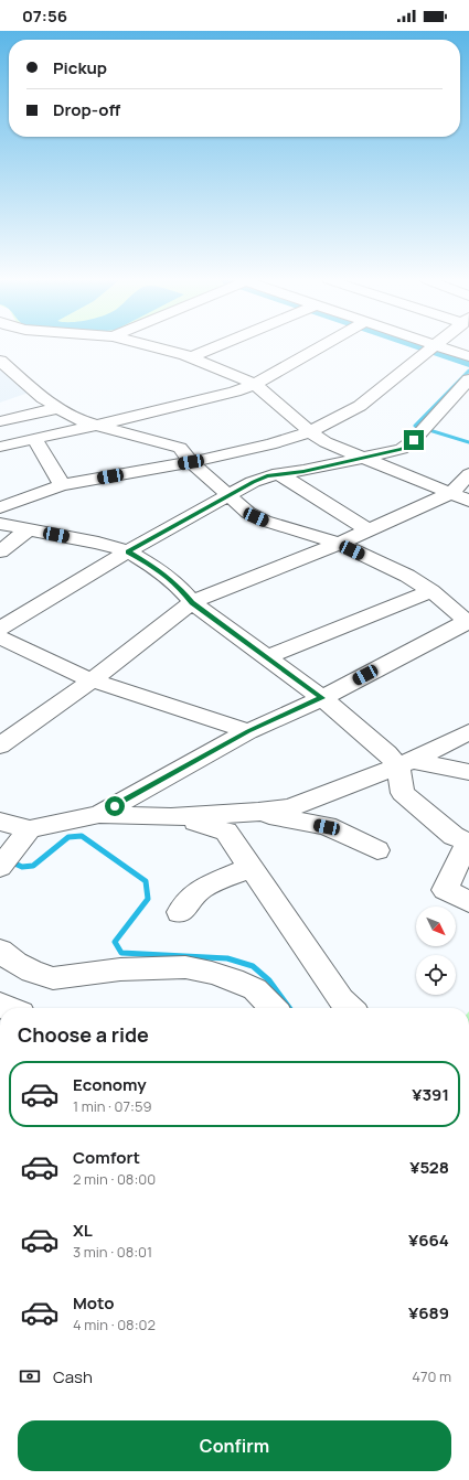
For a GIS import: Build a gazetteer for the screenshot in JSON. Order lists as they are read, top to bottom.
{
  "north": "bottom right",
  "page": {
    "status": "07:56",
    "banner": ["Pickup", "Drop-off"],
    "heading": "Choose a ride",
    "list": [
      {
        "name": "Economy",
        "note": "1 min · 07:59",
        "value": "¥391"
      },
      {
        "name": "Comfort",
        "note": "2 min · 08:00",
        "value": "¥528"
      },
      {
        "name": "XL",
        "note": "3 min · 08:01",
        "value": "¥664"
      },
      {
        "name": "Moto",
        "note": "4 min · 08:02",
        "value": "¥689"
      }
    ],
    "pay": ["Cash", "470 m"],
    "buttons": "Confirm"
  }
}
